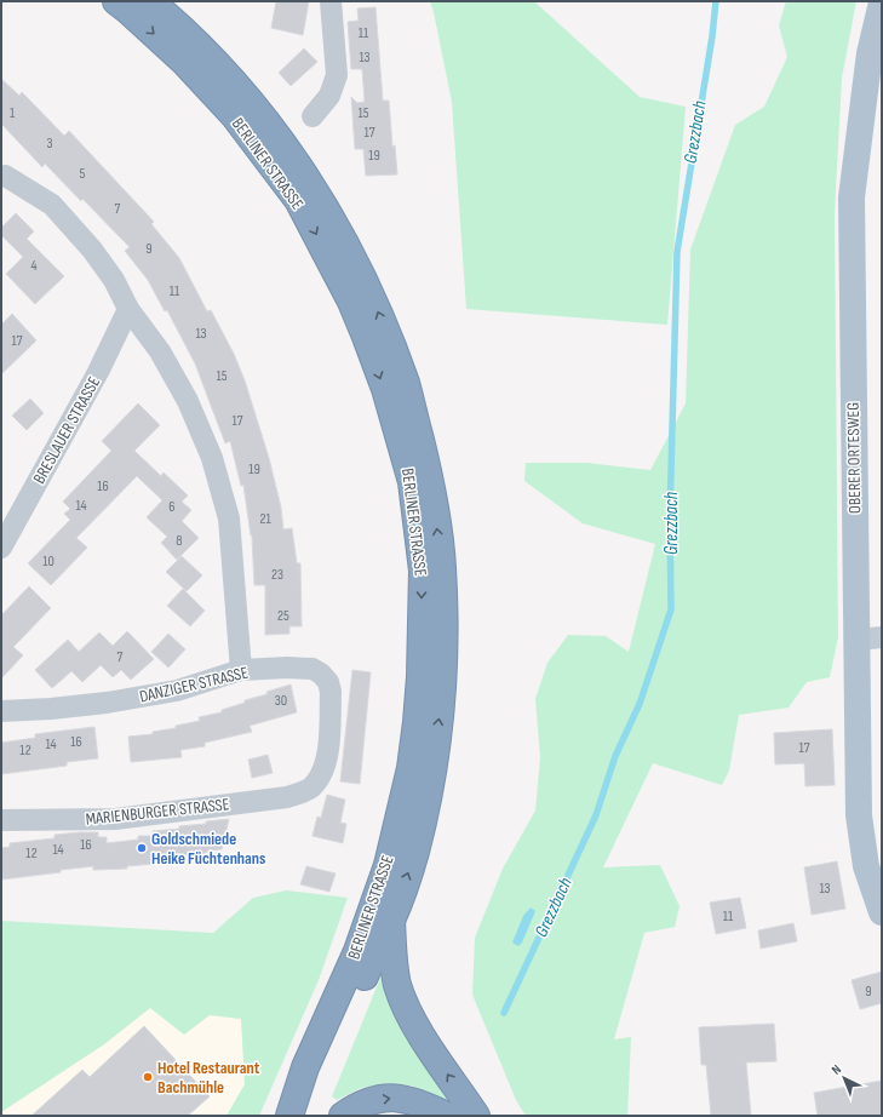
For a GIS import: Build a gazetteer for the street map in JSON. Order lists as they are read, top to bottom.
{
  "streets": {
    "highway": ["BERLINER STRASSE"],
    "main road": ["OBERER ORTESWEG"],
    "street": ["BRESLAUER STRASSE", "DANZIGER STRASSE", "MARIENBURGER STRASSE"]
  },
  "crossings": [
    ["DANZIGER STRASSE", "MARIENBURGER STRASSE"]
  ],
  "water": ["Grezzbach"],
  "places": ["Goldschmiede Heike Füchtenhans", "Hotel Restaurant Bachmühle"],
  "house_numbers": [
    "11",
    "13",
    "1",
    "15",
    "17",
    "3",
    "19",
    "5",
    "7",
    "9",
    "4",
    "11",
    "13",
    "17",
    "15",
    "17",
    "19",
    "16",
    "14",
    "6",
    "21",
    "8",
    "10",
    "23",
    "25",
    "7",
    "30",
    "16",
    "14",
    "17",
    "12",
    "16",
    "14",
    "12",
    "13",
    "11",
    "9"
  ],
  "north": "top left"
}
